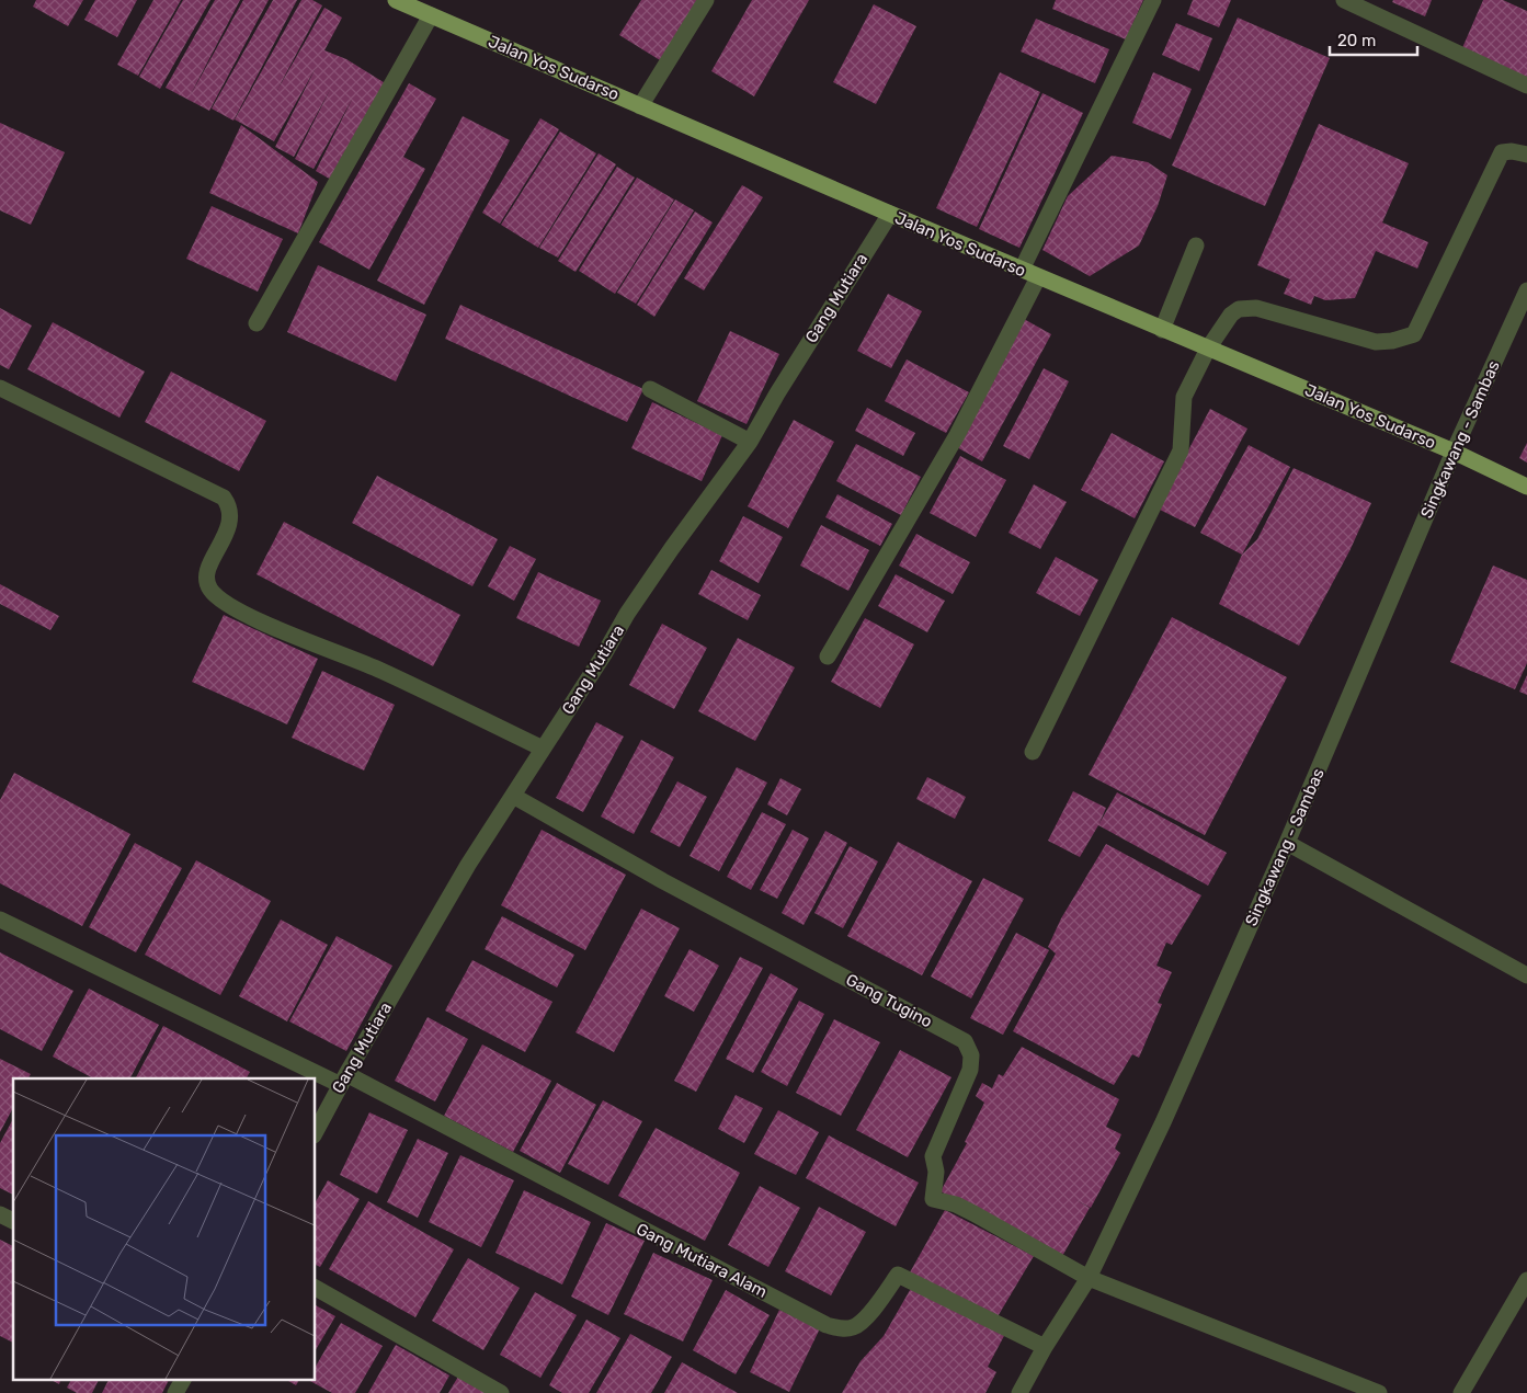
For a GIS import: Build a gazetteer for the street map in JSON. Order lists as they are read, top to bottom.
{
  "streets": {
    "main road": ["Jalan Yos Sudarso"],
    "street": [
      "Gang Mutiara",
      "Singkawang - Sambas",
      "Gang Tugino",
      "Gang Mutiara Alam"
    ]
  },
  "crossings": [
    ["Jalan Yos Sudarso", "Gang Mutiara"],
    ["Jalan Yos Sudarso", "Singkawang - Sambas"],
    ["Gang Mutiara", "Gang Tugino"],
    ["Gang Mutiara", "Gang Mutiara Alam"],
    ["Singkawang - Sambas", "Gang Tugino"],
    ["Singkawang - Sambas", "Gang Mutiara Alam"]
  ],
  "scale_bar": "20 m"
}
